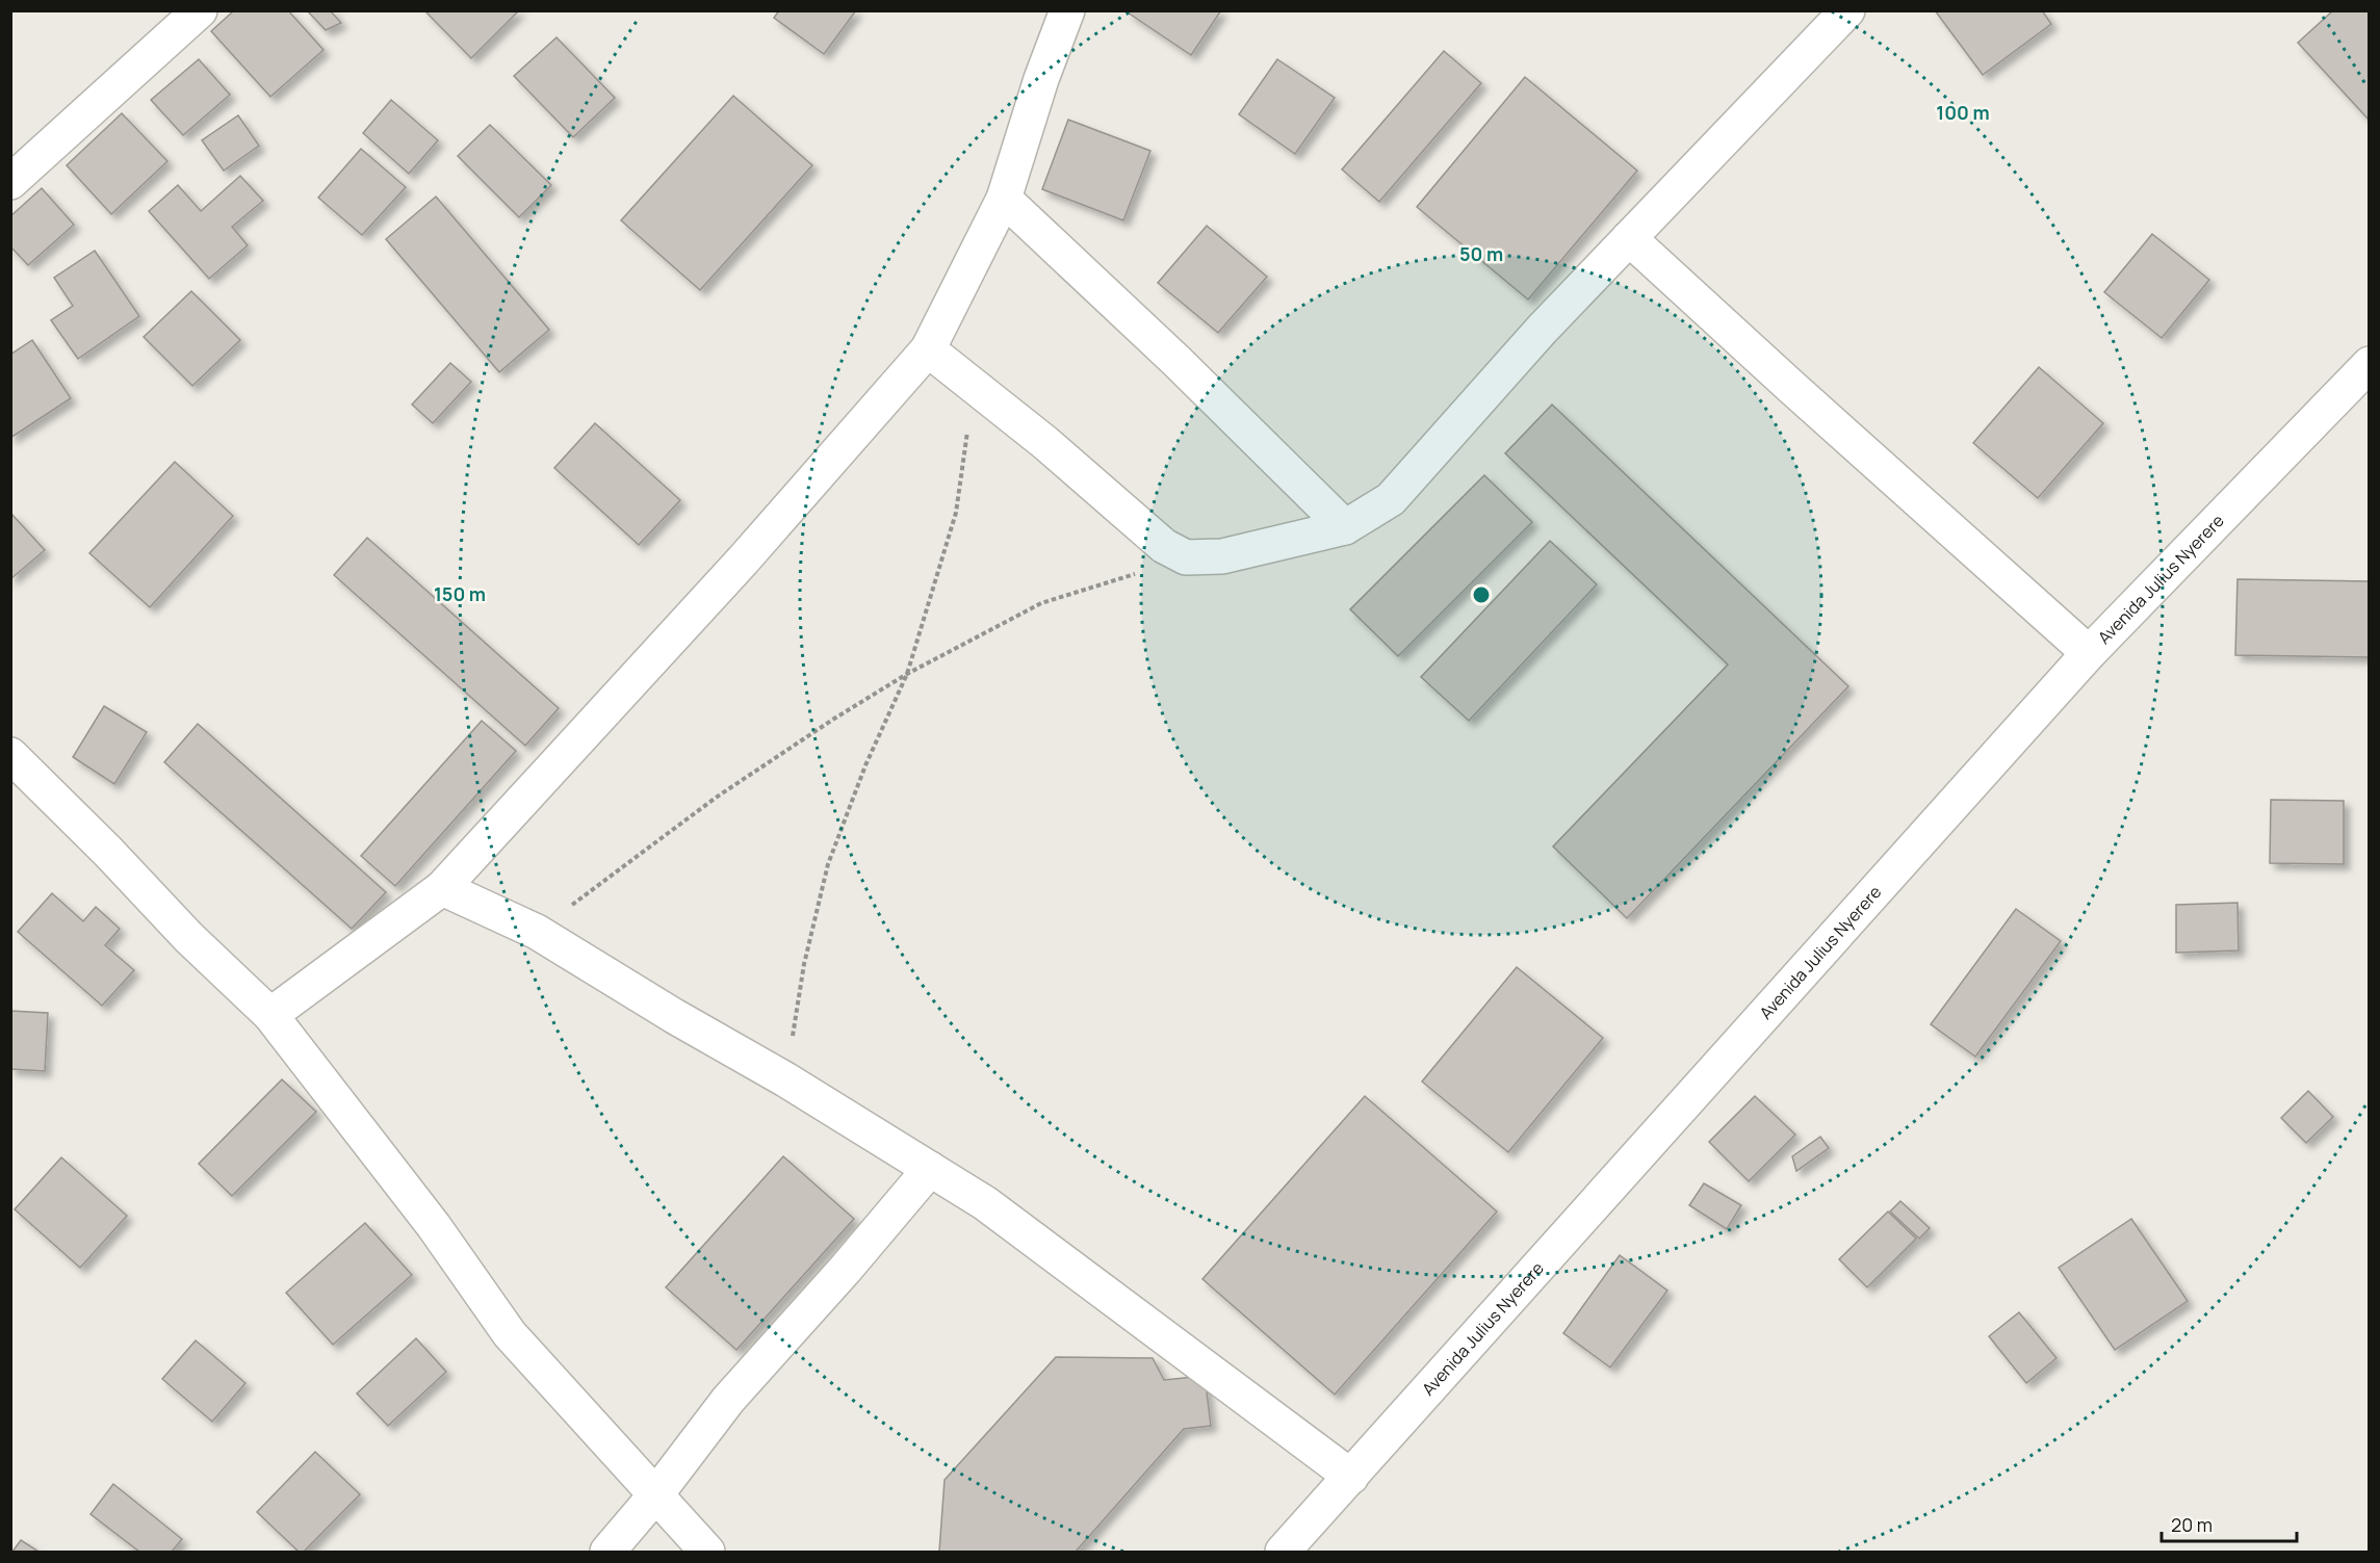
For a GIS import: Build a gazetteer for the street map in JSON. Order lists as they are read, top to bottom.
{
  "streets": {
    "street": ["Avenida Julius Nyerere"]
  },
  "scale_bar": "20 m",
  "rings": ["100 m", "50 m", "150 m"]
}
